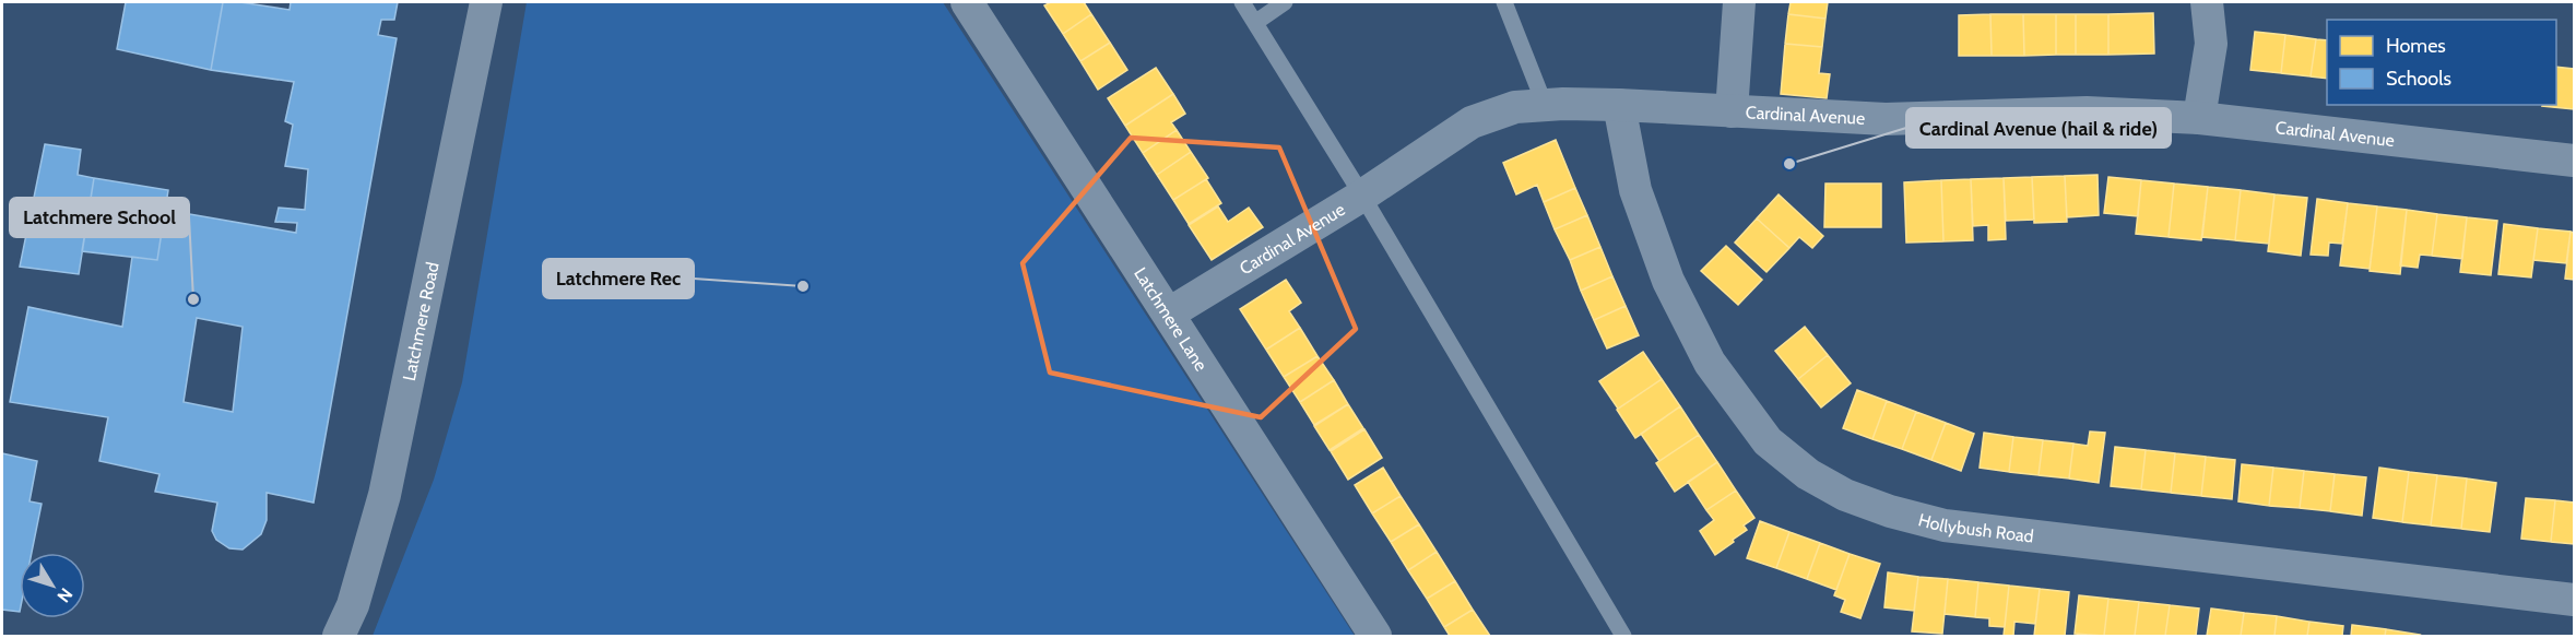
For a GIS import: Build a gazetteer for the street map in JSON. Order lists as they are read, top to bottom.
{
  "streets": {
    "street": [
      "Cardinal Avenue",
      "Latchmere Lane",
      "Latchmere Road",
      "Hollybush Road"
    ]
  },
  "crossings": [
    ["Cardinal Avenue", "Latchmere Lane"],
    ["Cardinal Avenue", "Hollybush Road"]
  ],
  "places": ["Cardinal Avenue (hail & ride)", "Latchmere Rec", "Latchmere School"],
  "legend": ["Homes", "Schools"],
  "north": "bottom right"
}
